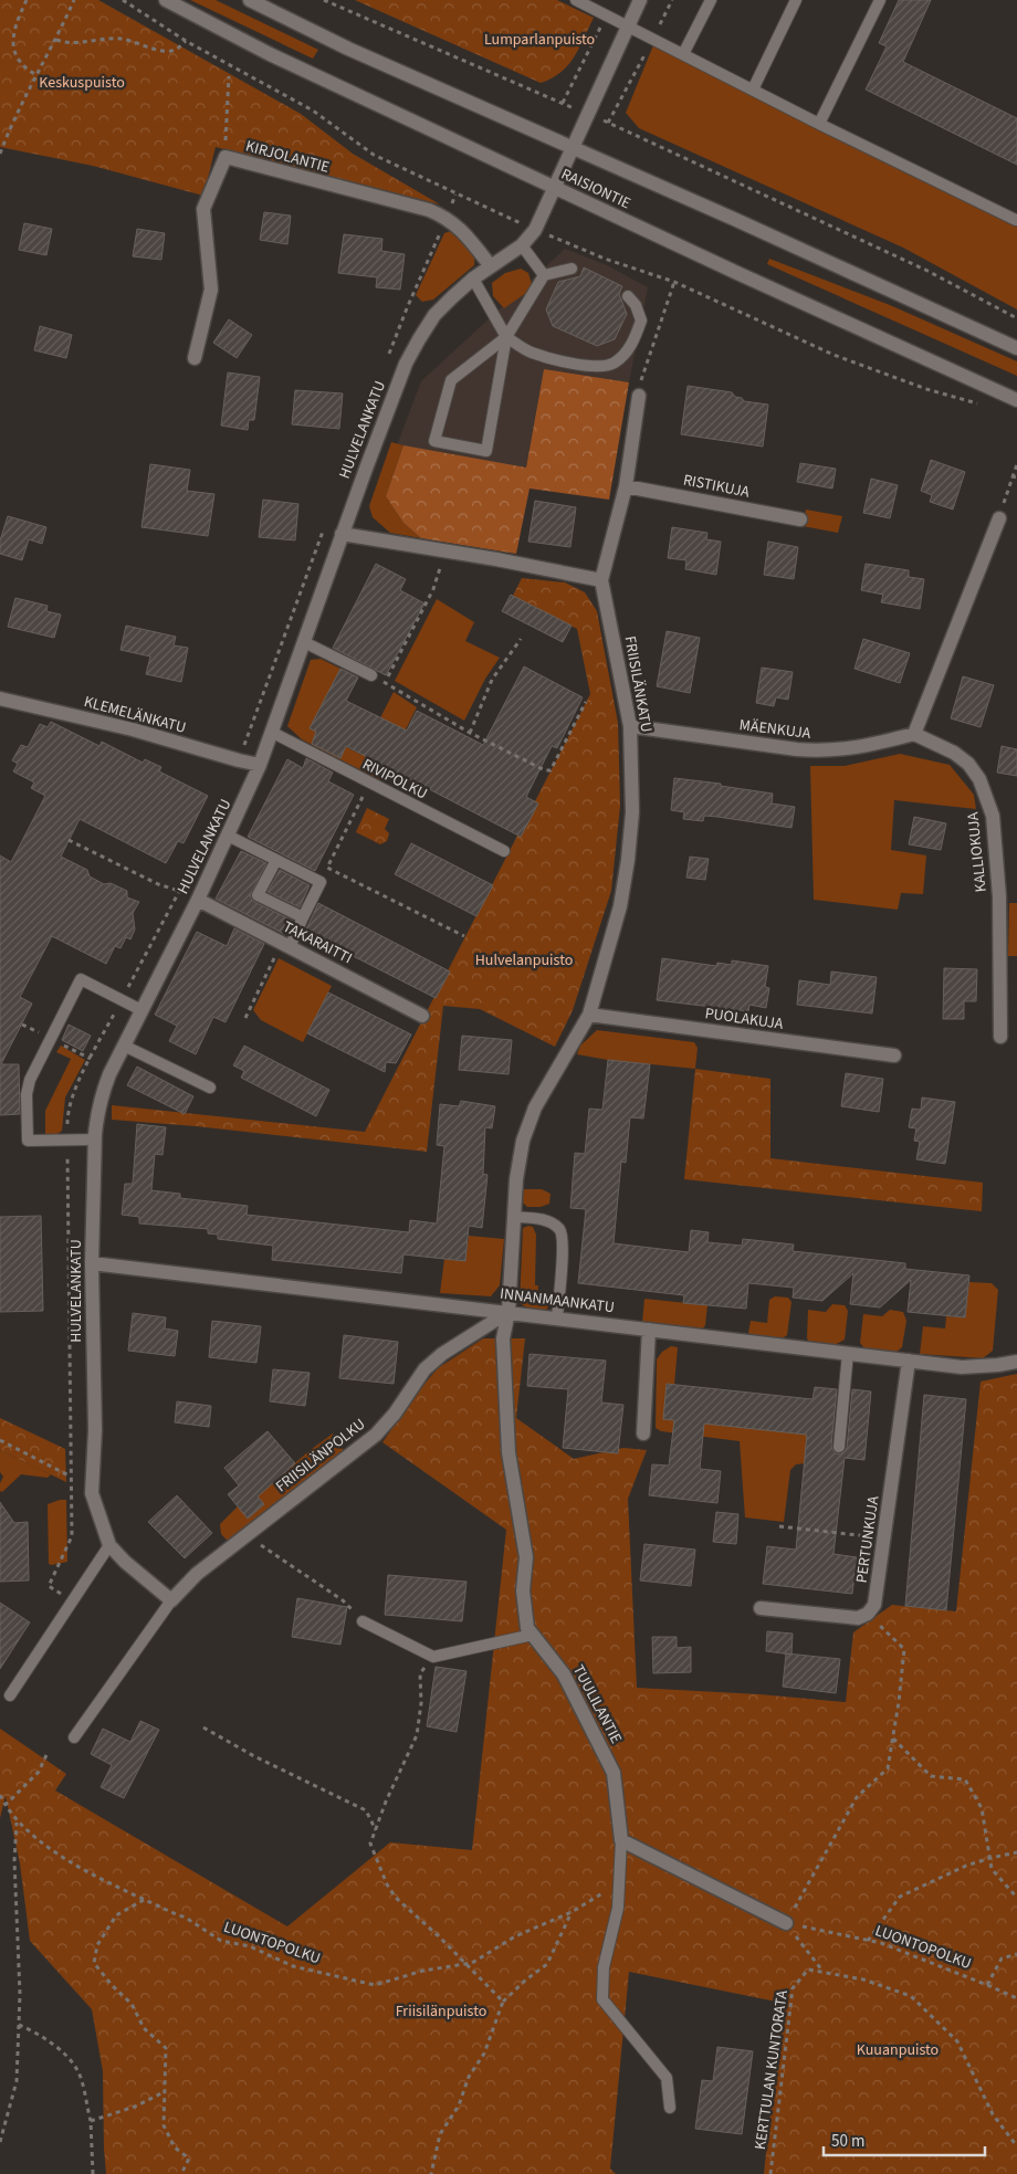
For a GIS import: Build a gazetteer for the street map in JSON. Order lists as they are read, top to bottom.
{
  "streets": {
    "street": [
      "KIRJOLANTIE",
      "RAISIONTIE",
      "HULVELANKATU",
      "RISTIKUJA",
      "FRIISILÄNKATU",
      "KLEMELÄNKATU",
      "MÄENKUJA",
      "KALLIOKUJA",
      "TAKARAITTI",
      "PUOLAKUJA",
      "INNANMAANKATU",
      "FRIISILÄNPOLKU",
      "PERTUNKUJA",
      "TUULILANTIE"
    ],
    "lane": ["RIVIPOLKU"],
    "path": ["LUONTOPOLKU", "KERTTULAN KUNTORATA"]
  },
  "crossings": [
    ["KIRJOLANTIE", "HULVELANKATU"],
    ["RAISIONTIE", "HULVELANKATU"],
    ["HULVELANKATU", "KLEMELÄNKATU"],
    ["HULVELANKATU", "RIVIPOLKU"],
    ["HULVELANKATU", "TAKARAITTI"],
    ["HULVELANKATU", "INNANMAANKATU"],
    ["HULVELANKATU", "FRIISILÄNPOLKU"],
    ["FRIISILÄNKATU", "MÄENKUJA"],
    ["FRIISILÄNKATU", "PUOLAKUJA"],
    ["FRIISILÄNKATU", "TUULILANTIE"],
    ["MÄENKUJA", "KALLIOKUJA"],
    ["INNANMAANKATU", "FRIISILÄNPOLKU"],
    ["INNANMAANKATU", "PERTUNKUJA"],
    ["INNANMAANKATU", "TUULILANTIE"],
    ["FRIISILÄNPOLKU", "TUULILANTIE"]
  ],
  "parks": [
    "Lumparlanpuisto",
    "Keskuspuisto",
    "Hulvelanpuisto",
    "Friisilänpuisto",
    "Kuuanpuisto"
  ],
  "scale_bar": "50 m"
}
